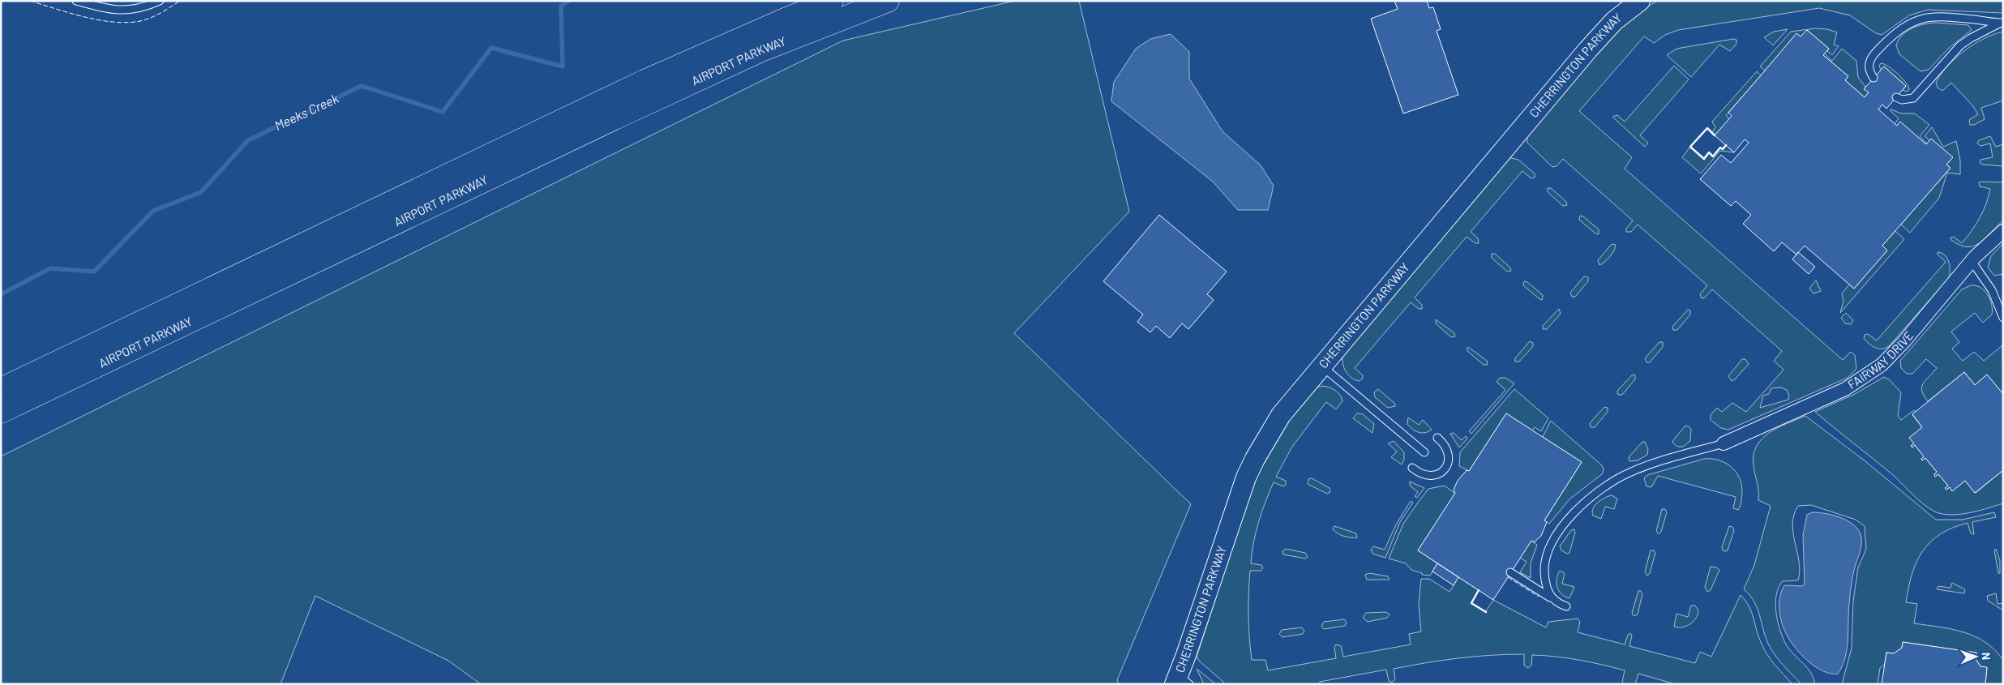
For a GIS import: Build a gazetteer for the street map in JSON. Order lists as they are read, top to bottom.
{
  "streets": {
    "highway": ["AIRPORT PARKWAY"],
    "street": ["CHERRINGTON PARKWAY", "FAIRWAY DRIVE"]
  },
  "water": ["Meeks Creek"],
  "north": "right"
}
